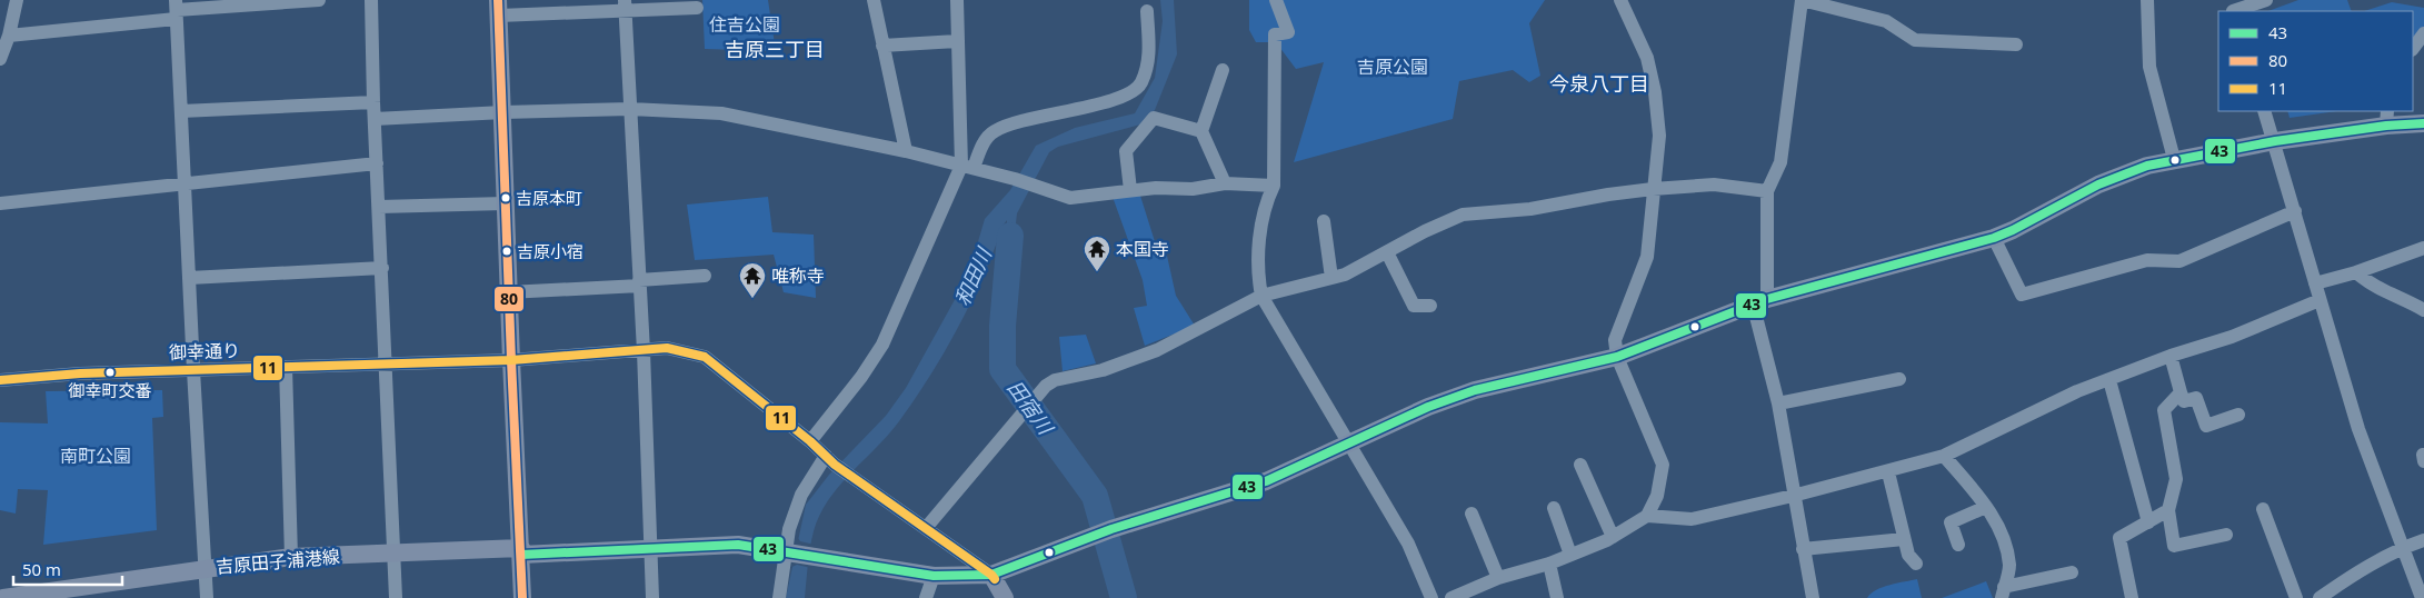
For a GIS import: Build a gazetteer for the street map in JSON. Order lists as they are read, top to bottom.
{
  "streets": {
    "main road": ["吉原田子浦港線"],
    "street": ["御幸通り"]
  },
  "crossings": [
    ["御幸通り", "吉原田子浦港線"]
  ],
  "districts": ["吉原三丁目", "今泉八丁目"],
  "water": ["和田川", "田宿川"],
  "parks": ["住吉公園", "吉原公園", "南町公園"],
  "places": {
    "other": ["吉原本町", "吉原小宿", "御幸町交番"],
    "temple": ["本国寺", "唯称寺"]
  },
  "lines": ["transit line 80", "transit line 43", "transit line 11"],
  "legend": ["43", "80", "11"],
  "scale_bar": "50 m"
}
